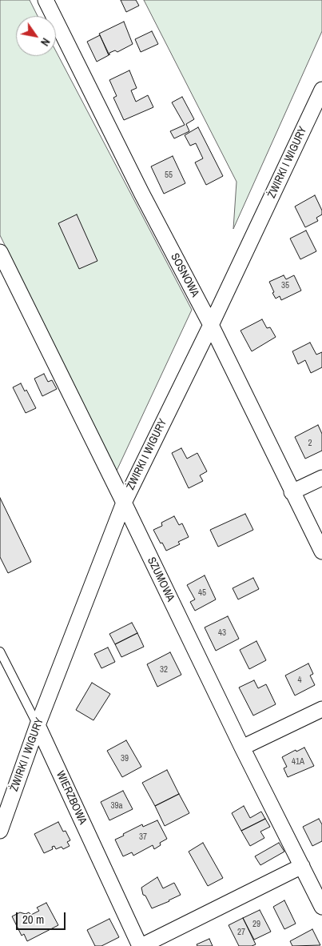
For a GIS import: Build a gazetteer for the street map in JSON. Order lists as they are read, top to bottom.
{
  "streets": {
    "street": [
      "ŻWIRKI I WIGURY",
      "SOSNOWA",
      "SZUMOWA",
      "WIERZBOWA"
    ]
  },
  "crossings": [
    ["ŻWIRKI I WIGURY", "SOSNOWA"],
    ["ŻWIRKI I WIGURY", "SZUMOWA"],
    ["ŻWIRKI I WIGURY", "WIERZBOWA"]
  ],
  "house_numbers": [
    "55",
    "35",
    "2",
    "45",
    "43",
    "32",
    "4",
    "39",
    "41A",
    "39a",
    "37",
    "29",
    "27"
  ],
  "scale_bar": "20 m",
  "north": "bottom right"
}
